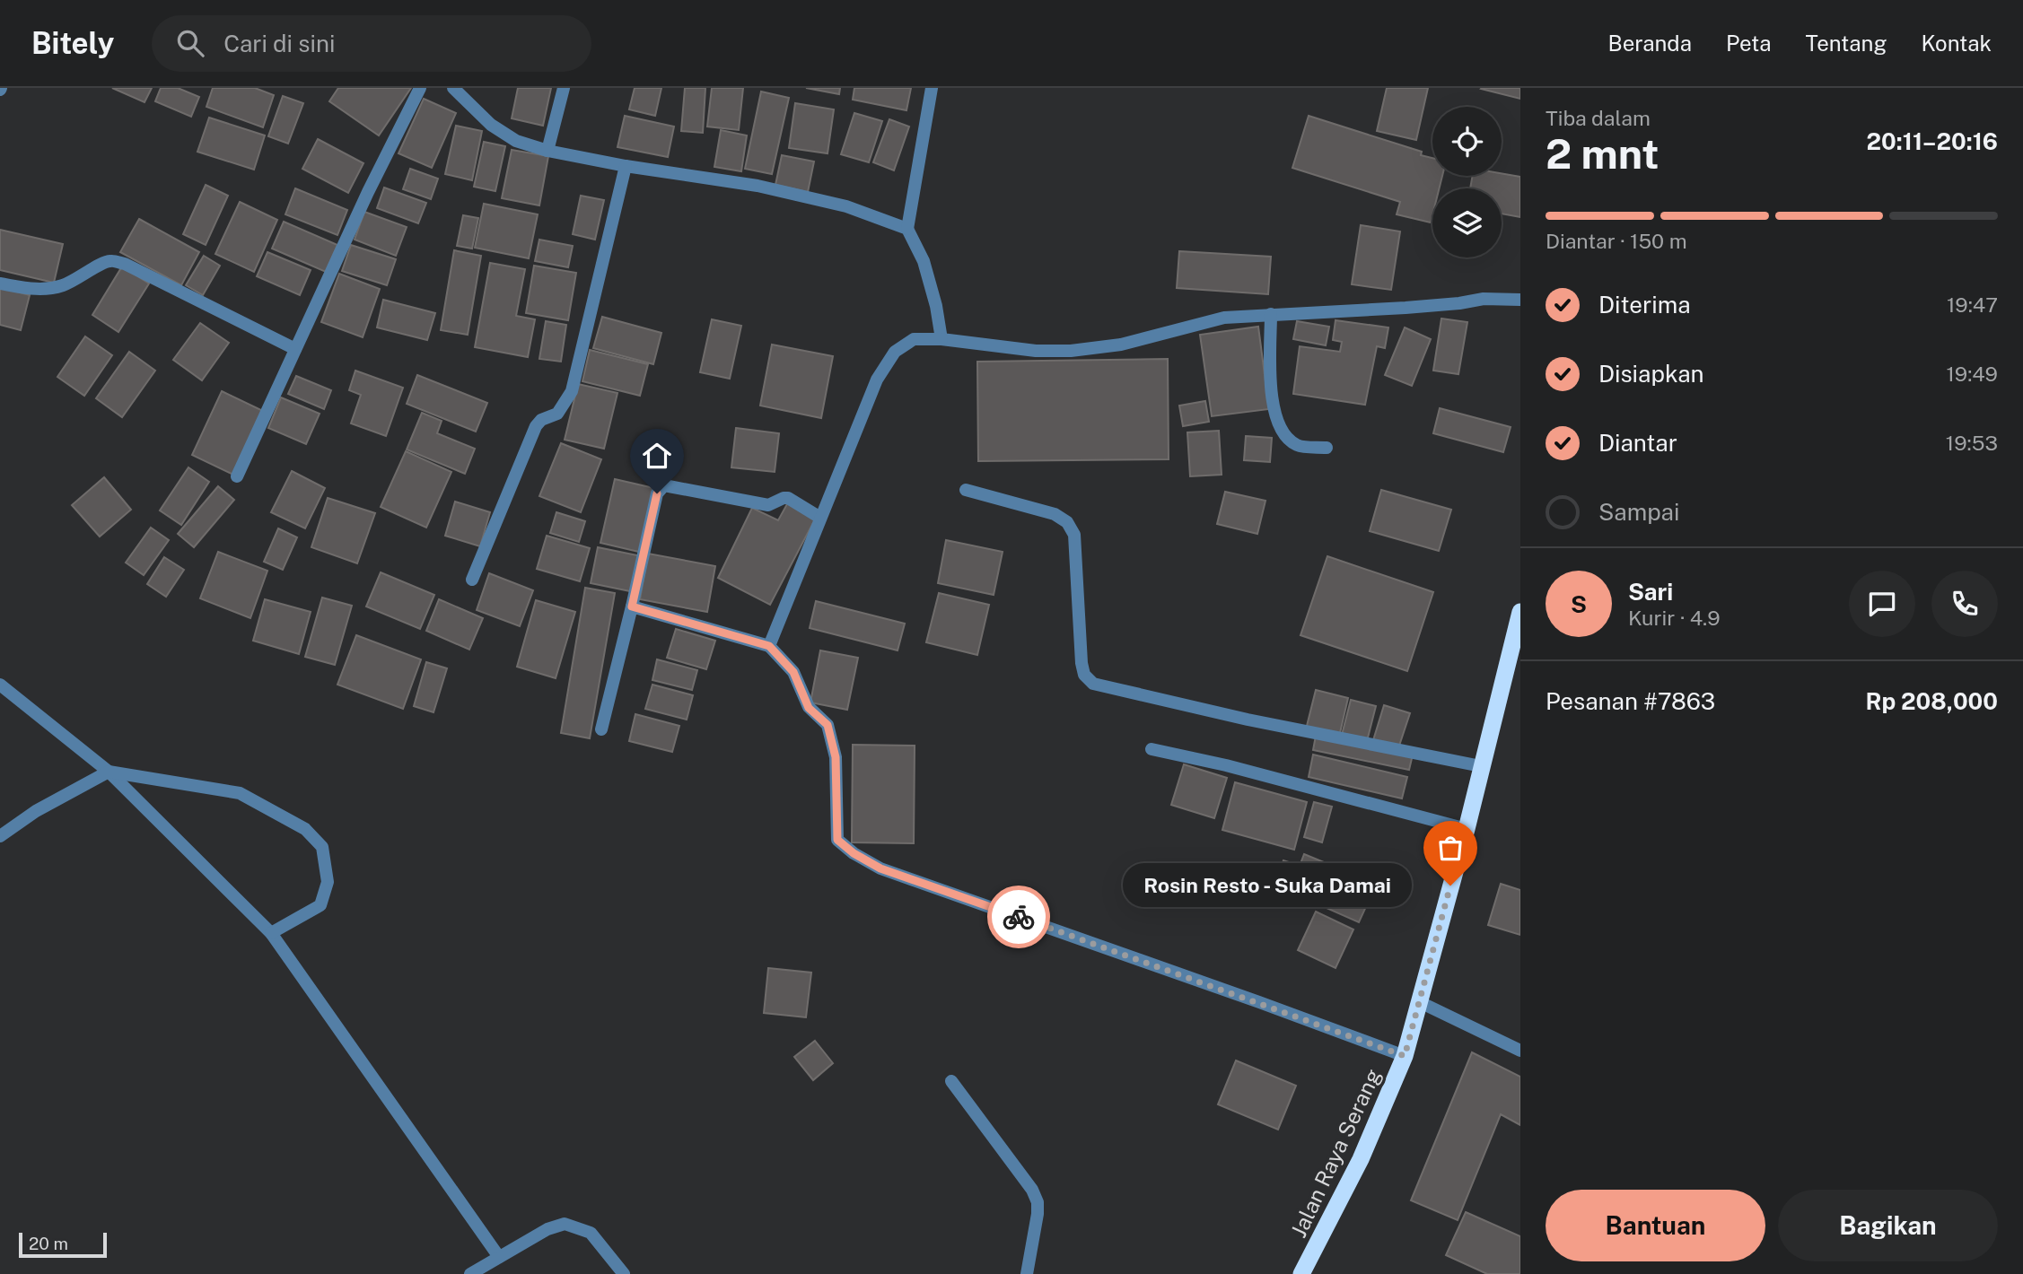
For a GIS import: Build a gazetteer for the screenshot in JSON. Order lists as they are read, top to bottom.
{
  "streets": {
    "highway": ["Jalan Raya Serang"]
  },
  "places": ["Rosin Resto - Suka Damai"],
  "scale_bar": "20 m",
  "page": {
    "header": "Bitely",
    "search": "Cari di sini",
    "nav": [
      "Beranda",
      "Peta",
      "Tentang",
      "Kontak"
    ],
    "heading": ["2 mnt", "Tiba dalam", "20:11–20:16"],
    "panel": [
      "Sari",
      "Kurir · 4.9",
      "Pesanan #7863",
      "Rp 208,000"
    ],
    "bar": "Diantar · 150 m",
    "list": [
      ["Diterima", "19:47"],
      ["Disiapkan", "19:49"],
      ["Diantar", "19:53"],
      "Sampai"
    ],
    "round": "S",
    "bubble": "Rosin Resto - Suka Damai",
    "buttons": ["Bantuan", "Bagikan"],
    "scale": "20 m"
  }
}
